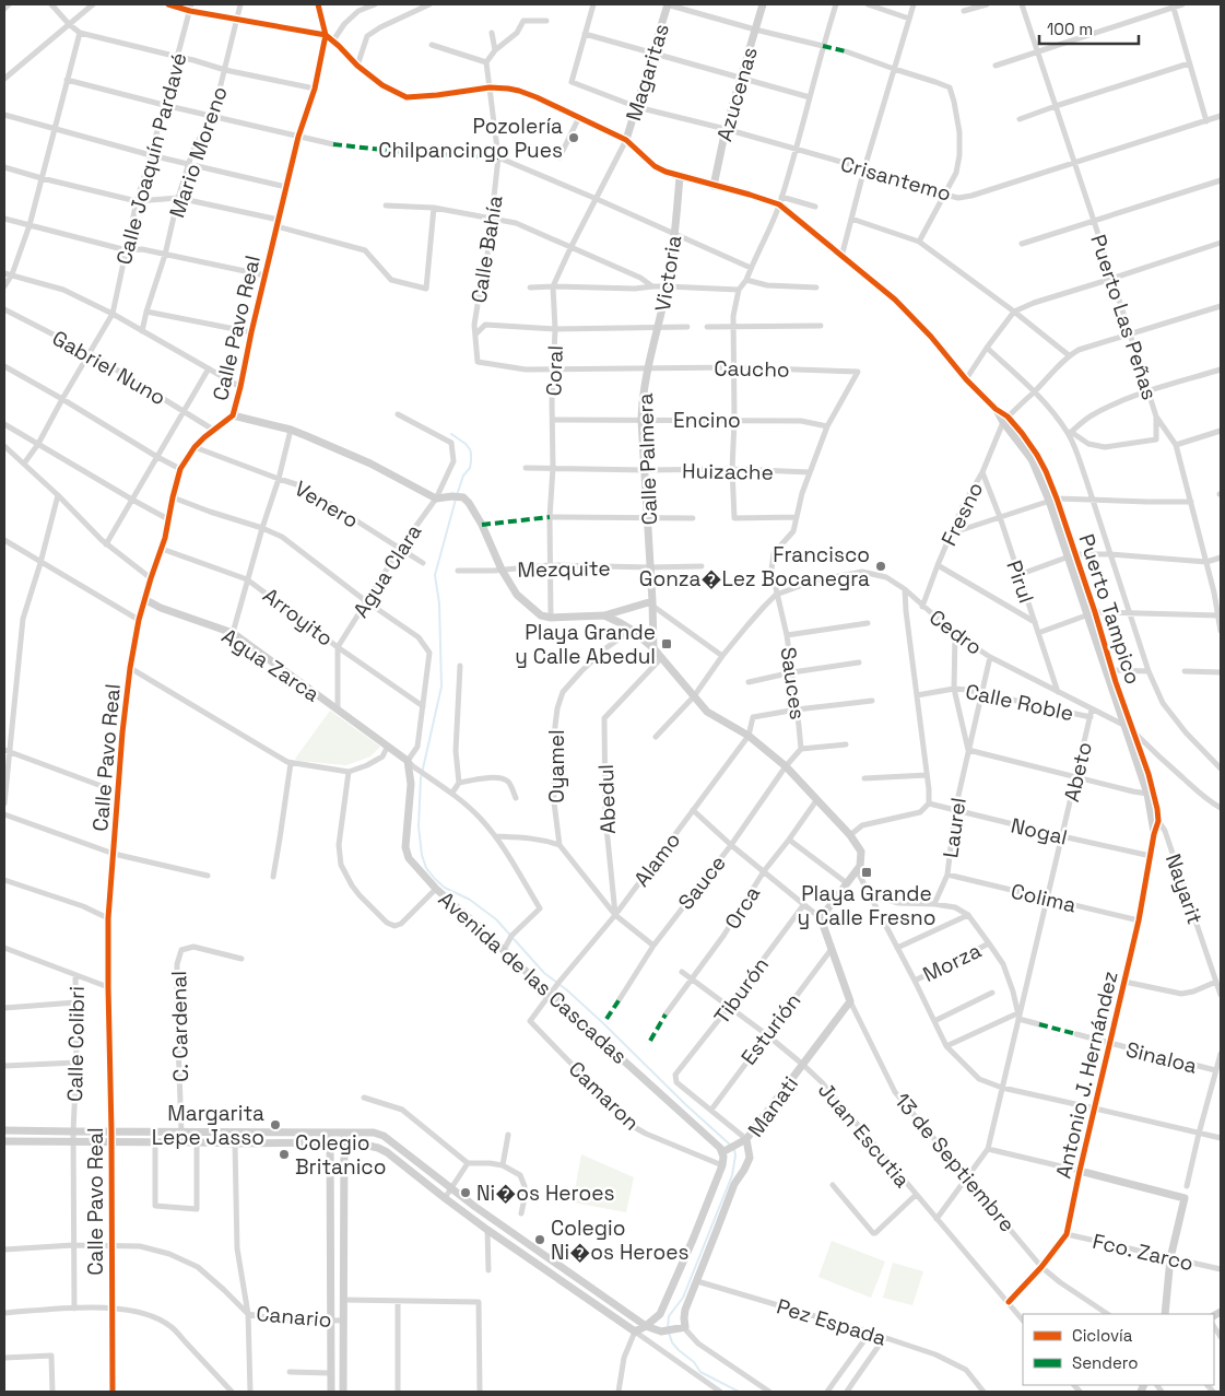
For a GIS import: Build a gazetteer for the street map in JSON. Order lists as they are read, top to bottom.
{
  "streets": {
    "street": [
      "Magaritas",
      "Azucenas",
      "Mario Moreno",
      "Calle Joaquín Pardavé",
      "Crisantemo",
      "Calle Bahía",
      "Victoria",
      "Puerto Las Peñas",
      "Calle Pavo Real",
      "Gabriel Nuno",
      "Caucho",
      "Coral",
      "Encino",
      "Calle Palmera",
      "Huizache",
      "Venero",
      "Fresno",
      "Mezquite",
      "Agua Clara",
      "Pirul",
      "Puerto Tampico",
      "Arroyito",
      "Cedro",
      "Agua Zarca",
      "Sauces",
      "Calle Roble",
      "Oyamel",
      "Abeto",
      "Abedul",
      "Laurel",
      "Nogal",
      "Alamo",
      "Sauce",
      "Nayarit",
      "Colima",
      "Orca",
      "Morza",
      "Avenida de las Cascadas",
      "Tiburón",
      "C. Cardenal",
      "Esturión",
      "Calle Colibri",
      "Sinaloa",
      "Antonio J. Hernández",
      "Camaron",
      "Manati",
      "Juan Escutia",
      "13 de Septiembre",
      "Fco. Zarco",
      "Canario",
      "Pez Espada"
    ]
  },
  "crossings": [
    ["Magaritas", "Crisantemo"],
    ["Magaritas", "Coral"],
    ["Azucenas", "Crisantemo"],
    ["Calle Joaquín Pardavé", "Gabriel Nuno"],
    ["Crisantemo", "Puerto Las Peñas"],
    ["Calle Bahía", "Caucho"],
    ["Victoria", "Caucho"],
    ["Victoria", "Calle Palmera"],
    ["Calle Pavo Real", "Gabriel Nuno"],
    ["Calle Pavo Real", "Venero"],
    ["Calle Pavo Real", "Arroyito"],
    ["Calle Pavo Real", "Agua Zarca"],
    ["Calle Pavo Real", "Canario"],
    ["Caucho", "Coral"],
    ["Caucho", "Encino"],
    ["Caucho", "Calle Palmera"],
    ["Coral", "Encino"],
    ["Coral", "Huizache"],
    ["Coral", "Mezquite"],
    ["Encino", "Calle Palmera"],
    ["Calle Palmera", "Huizache"],
    ["Calle Palmera", "Mezquite"],
    ["Venero", "Agua Clara"],
    ["Fresno", "Pirul"],
    ["Fresno", "Puerto Tampico"],
    ["Fresno", "Cedro"],
    ["Agua Clara", "Arroyito"],
    ["Pirul", "Cedro"],
    ["Puerto Tampico", "Cedro"],
    ["Puerto Tampico", "Nayarit"],
    ["Puerto Tampico", "Antonio J. Hernández"],
    ["Cedro", "Sauces"],
    ["Cedro", "Abeto"],
    ["Cedro", "Laurel"],
    ["Agua Zarca", "Avenida de las Cascadas"],
    ["Sauces", "Alamo"],
    ["Sauces", "Sauce"],
    ["Calle Roble", "Abeto"],
    ["Calle Roble", "Laurel"],
    ["Abeto", "Nogal"],
    ["Abeto", "Colima"],
    ["Abedul", "Alamo"],
    ["Laurel", "Nogal"],
    ["Laurel", "Colima"],
    ["Nogal", "Antonio J. Hernández"],
    ["Alamo", "Avenida de las Cascadas"],
    ["Alamo", "Camaron"],
    ["Nayarit", "Antonio J. Hernández"],
    ["Colima", "Antonio J. Hernández"],
    ["Orca", "Juan Escutia"],
    ["Avenida de las Cascadas", "Camaron"],
    ["Tiburón", "Esturión"],
    ["Tiburón", "Juan Escutia"],
    ["Esturión", "Juan Escutia"],
    ["Esturión", "13 de Septiembre"],
    ["Calle Colibri", "Canario"],
    ["Sinaloa", "Antonio J. Hernández"],
    ["Antonio J. Hernández", "Juan Escutia"],
    ["Antonio J. Hernández", "13 de Septiembre"],
    ["Antonio J. Hernández", "Fco. Zarco"],
    ["Manati", "Juan Escutia"],
    ["Manati", "13 de Septiembre"],
    ["Manati", "Pez Espada"]
  ],
  "places": {
    "other": [
      "Pozolería Chilpancingo Pues",
      "Francisco Gonza�Lez Bocanegra",
      "Margarita Lepe Jasso",
      "Colegio Britanico",
      "Ni�os Heroes",
      "Colegio Ni�os Heroes"
    ],
    "transit": ["Playa Grande y Calle Abedul", "Playa Grande y Calle Fresno"]
  },
  "legend": ["Ciclovía", "Sendero"],
  "scale_bar": "100 m"
}
